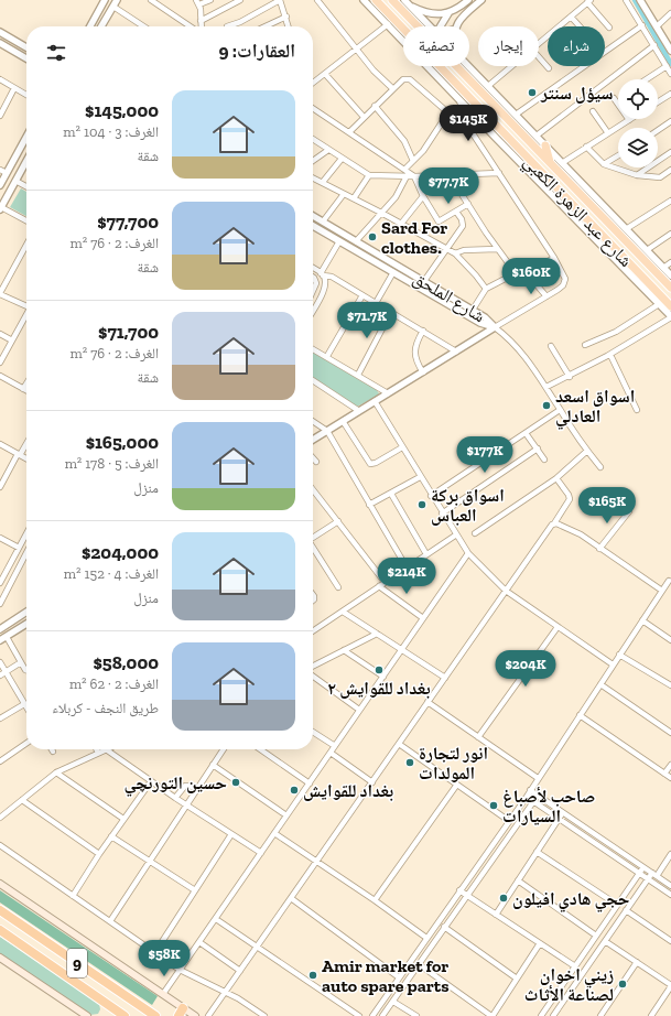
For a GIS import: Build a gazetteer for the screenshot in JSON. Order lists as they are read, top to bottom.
{
  "streets": {
    "highway": ["9"],
    "main road": ["شارع عبد الزهرة الكعبي"],
    "street": ["شارع الملحق"]
  },
  "places": [
    "سيؤل سنتر",
    "Sard For clothes.",
    "اسواق اسعد العادلي",
    "اسواق بركة العباس",
    "بغداد للقوايش ٢",
    "انور لتجارة المولدات",
    "حسين التورنچي",
    "بغداد للقوايش",
    "صاحب لأصباغ السيارات",
    "حجي هادي افيلون",
    "Amir market for auto spare parts",
    "زيني اخوان لصناعة الأثاث"
  ],
  "page": {
    "chip": ["شراء", "إيجار", "تصفية"],
    "heading": "العقارات: 9",
    "list": [
      {
        "name": "$145,000",
        "note": "الغرف: 3 · 104 m² · شقة"
      },
      {
        "name": "$77,700",
        "note": "الغرف: 2 · 76 m² · شقة"
      },
      {
        "name": "$71,700",
        "note": "الغرف: 2 · 76 m² · شقة"
      },
      {
        "name": "$165,000",
        "note": "الغرف: 5 · 178 m² · منزل"
      },
      {
        "name": "$204,000",
        "note": "الغرف: 4 · 152 m² · منزل"
      },
      {
        "name": "$58,000",
        "note": "الغرف: 2 · 62 m² · طريق النجف - كربلاء"
      }
    ],
    "price": [
      "$145K",
      "$77.7K",
      "$160K",
      "$71.7K",
      "$177K",
      "$165K",
      "$214K",
      "$204K",
      "$58K"
    ]
  }
}
